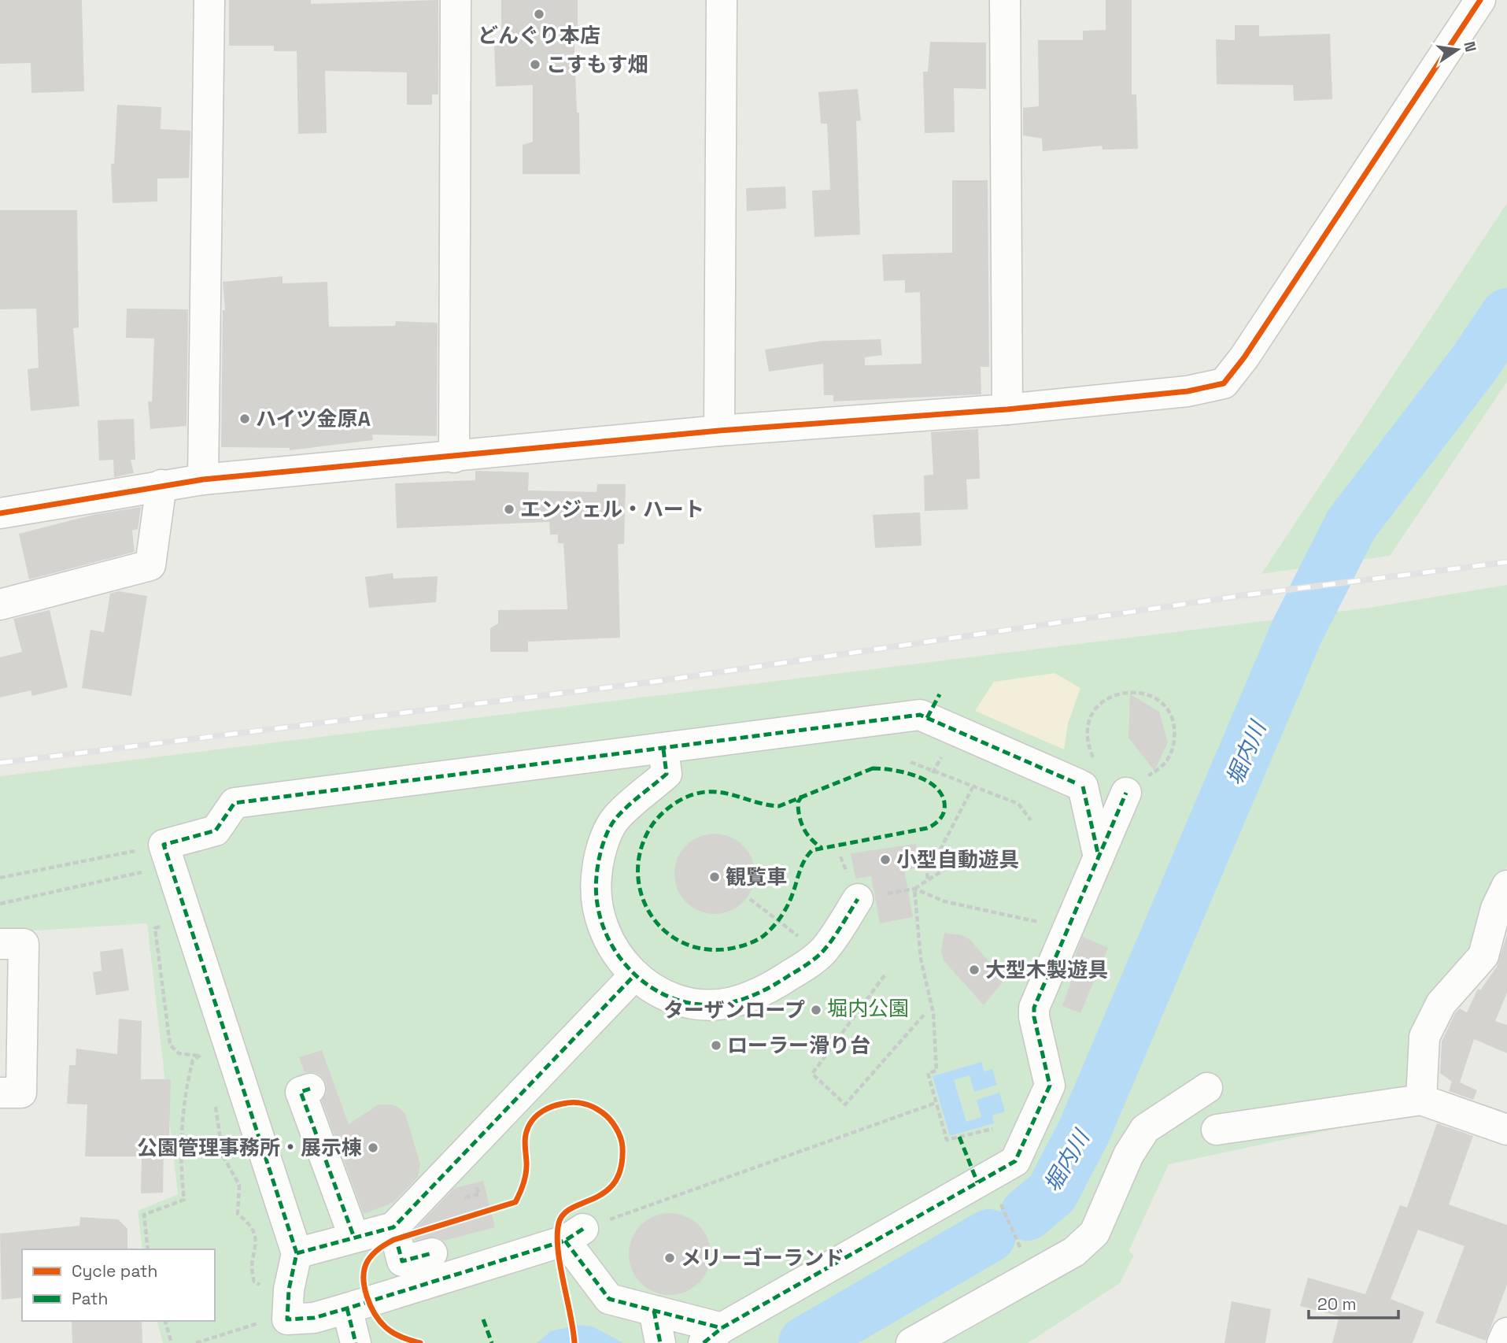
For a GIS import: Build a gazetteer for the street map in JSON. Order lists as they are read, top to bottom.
{
  "water": ["堀内川"],
  "parks": ["堀内公園"],
  "places": [
    "どんぐり本店",
    "こすもす畑",
    "ハイツ金原A",
    "エンジェル・ハート",
    "小型自動遊具",
    "観覧車",
    "大型木製遊具",
    "ターザンロープ",
    "ローラー滑り台",
    "公園管理事務所・展示棟",
    "メリーゴーランド"
  ],
  "legend": ["Cycle path", "Path"],
  "scale_bar": "20 m",
  "north": "right"
}
